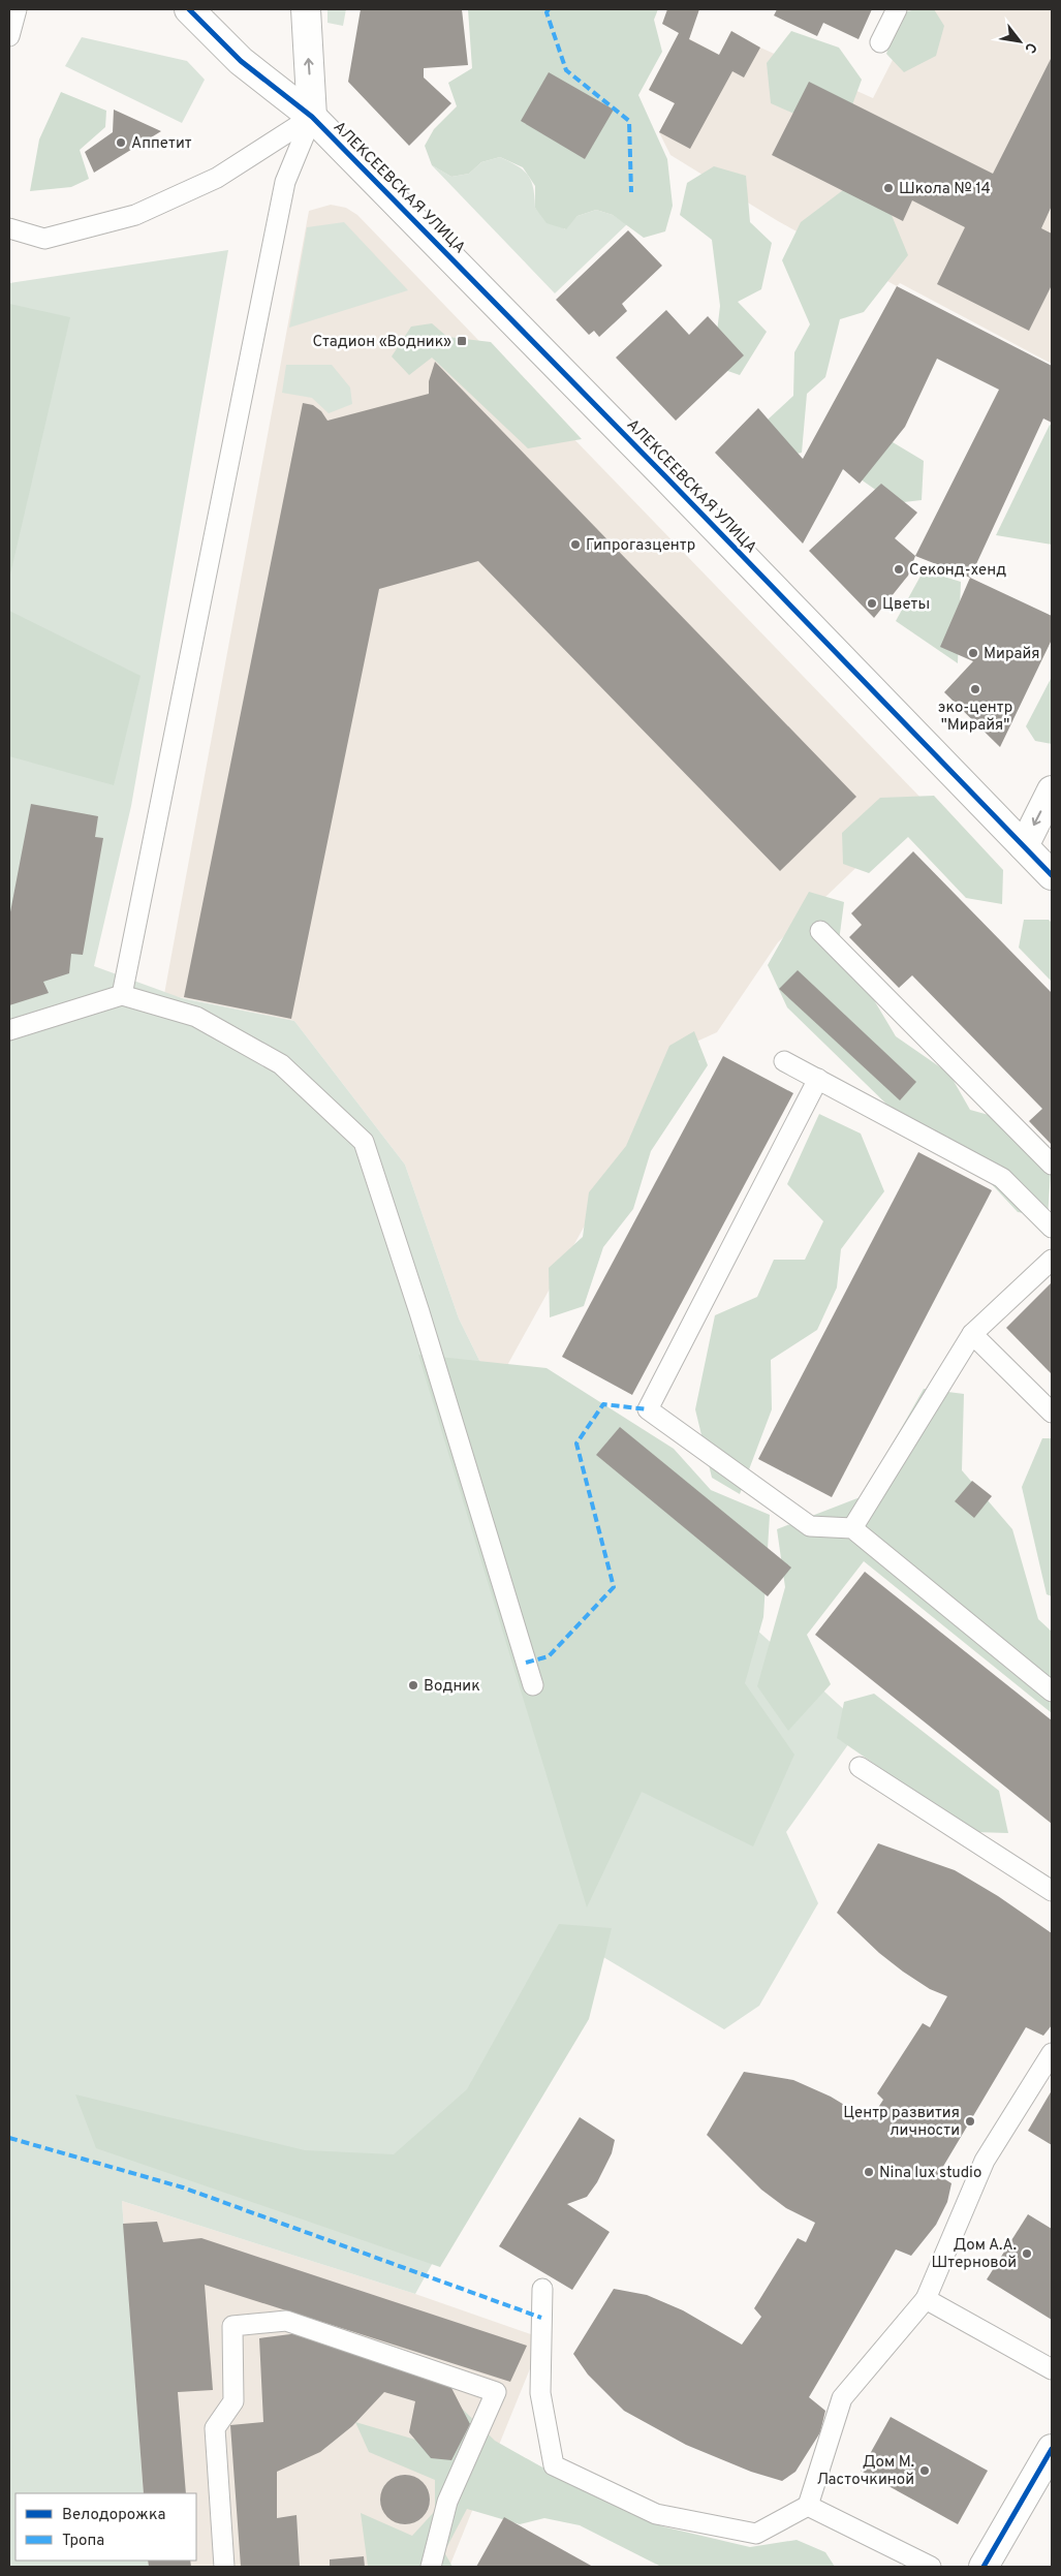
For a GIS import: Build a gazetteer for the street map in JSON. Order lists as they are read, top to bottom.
{
  "streets": {
    "street": ["АЛЕКСЕЕВСКАЯ УЛИЦА"]
  },
  "places": {
    "other": [
      "Аппетит",
      "Школа № 14",
      "Гипрогазцентр",
      "Секонд-хенд",
      "Цветы",
      "Мирайя",
      "эко-центр \"Мирайя\"",
      "Водник",
      "Центр развития личности",
      "Nina lux studio",
      "Дом А.А. Штерновой",
      "Дом М. Ласточкиной"
    ],
    "transit": ["Стадион «Водник»"]
  },
  "legend": ["Велодорожка", "Тропа"],
  "north": "bottom right"
}
